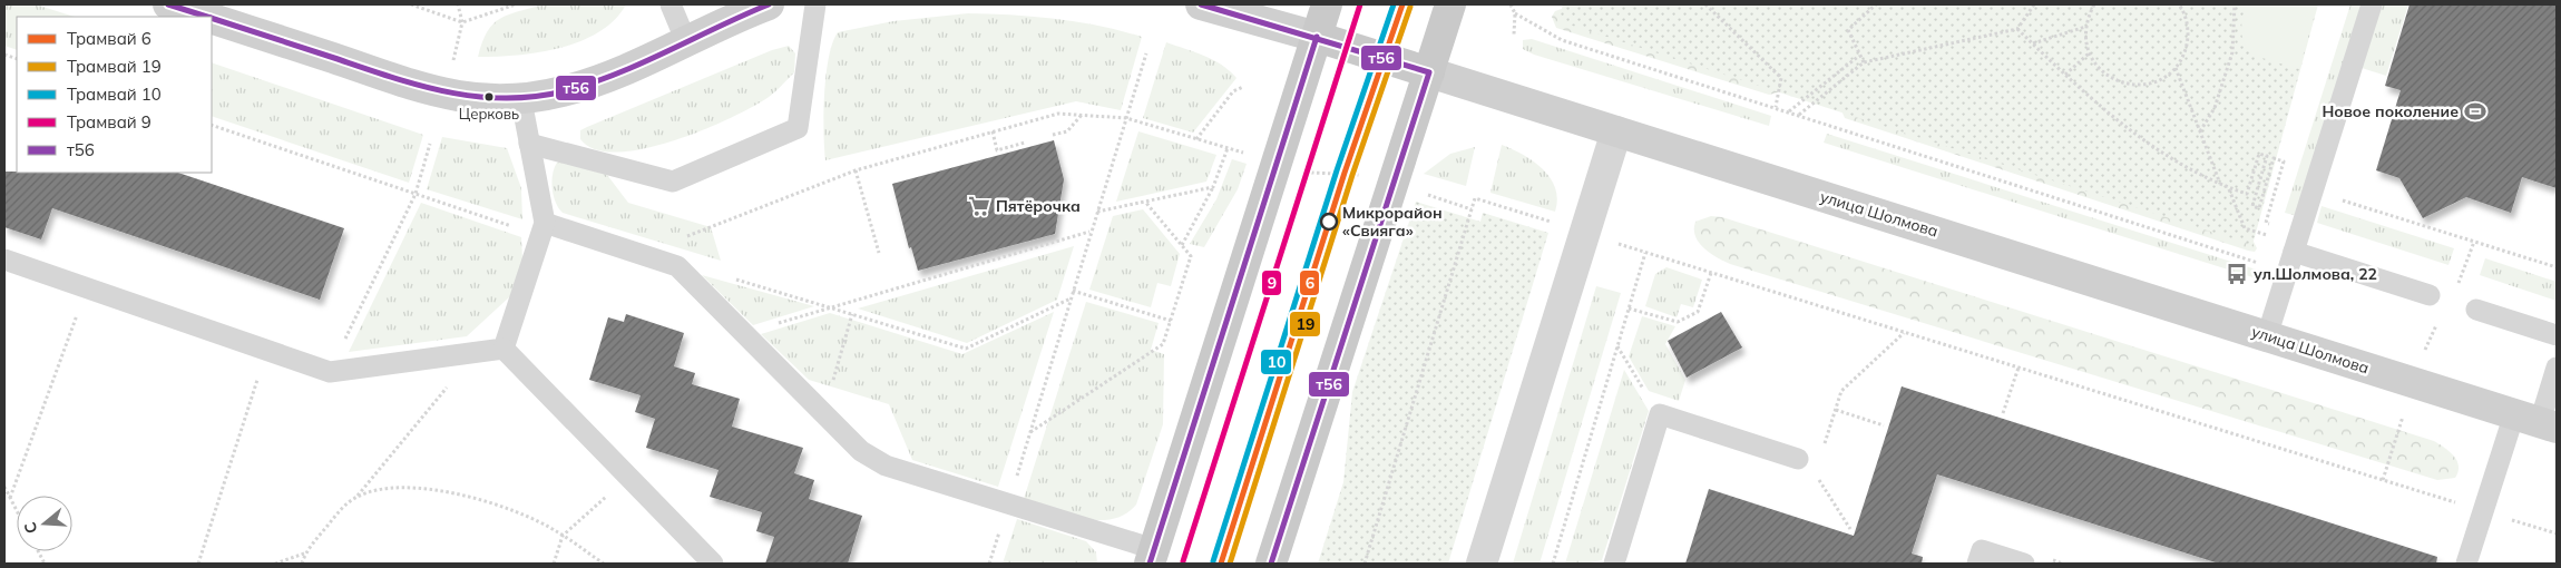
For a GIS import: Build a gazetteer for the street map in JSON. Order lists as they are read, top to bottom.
{
  "streets": {
    "main road": ["улица Шолмова"]
  },
  "places": {
    "other": ["Церковь", "Микрорайон «Свияга»"],
    "sports": ["Новое поколение"],
    "supermarket": ["Пятёрочка"],
    "bus stop": ["ул.Шолмова, 22"]
  },
  "lines": [
    "tram line 6",
    "tram line 10",
    "tram line 9",
    "transit line т56",
    "tram line 19"
  ],
  "legend": [
    "Трамвай 6",
    "Трамвай 19",
    "Трамвай 10",
    "Трамвай 9",
    "т56"
  ],
  "north": "left"
}
